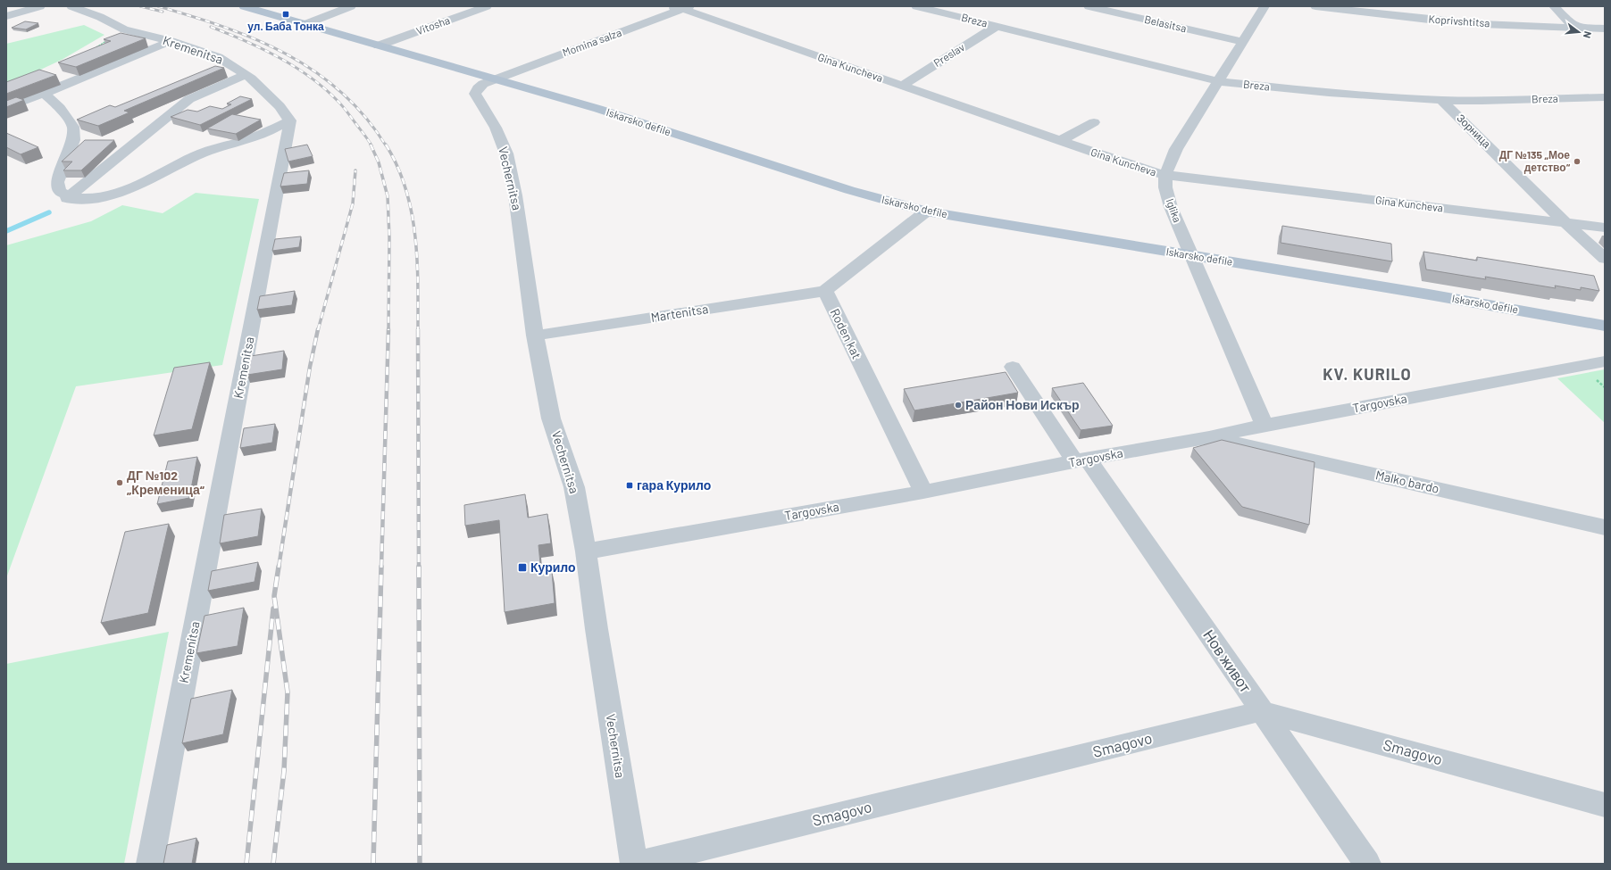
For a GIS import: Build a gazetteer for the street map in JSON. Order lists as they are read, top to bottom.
{
  "streets": {
    "main road": ["Iskarsko defile"],
    "street": [
      "Breza",
      "Koprivshtitsa",
      "Belasitsa",
      "Vitosha",
      "Momina salza",
      "Kremenitsa",
      "Preslav",
      "Gina Kuncheva",
      "Зорница",
      "Vechernitsa",
      "Iglika",
      "Martenitsa",
      "Roden kat",
      "Targovska",
      "Malko bardo",
      "Нов живот",
      "Smagovo"
    ]
  },
  "crossings": [
    ["Breza", "Preslav"],
    ["Breza", "Зорница"],
    ["Breza", "Iglika"],
    ["Belasitsa", "Iglika"],
    ["Vitosha", "Iskarsko defile"],
    ["Momina salza", "Gina Kuncheva"],
    ["Momina salza", "Iskarsko defile"],
    ["Momina salza", "Vechernitsa"],
    ["Preslav", "Gina Kuncheva"],
    ["Gina Kuncheva", "Зорница"],
    ["Gina Kuncheva", "Iglika"],
    ["Iskarsko defile", "Vechernitsa"],
    ["Iskarsko defile", "Iglika"],
    ["Vechernitsa", "Martenitsa"],
    ["Vechernitsa", "Targovska"],
    ["Iglika", "Targovska"],
    ["Martenitsa", "Roden kat"],
    ["Roden kat", "Targovska"],
    ["Targovska", "Malko bardo"],
    ["Targovska", "Нов живот"],
    ["Нов живот", "Smagovo"]
  ],
  "districts": ["KV. KURILO"],
  "places": {
    "transit": ["ул. Баба Тонка", "гара Курило", "Курило"],
    "other": ["ДГ №135 „Мое детство“", "Район Нови Искър", "ДГ №102 „Кременица“"]
  },
  "north": "right"
}
